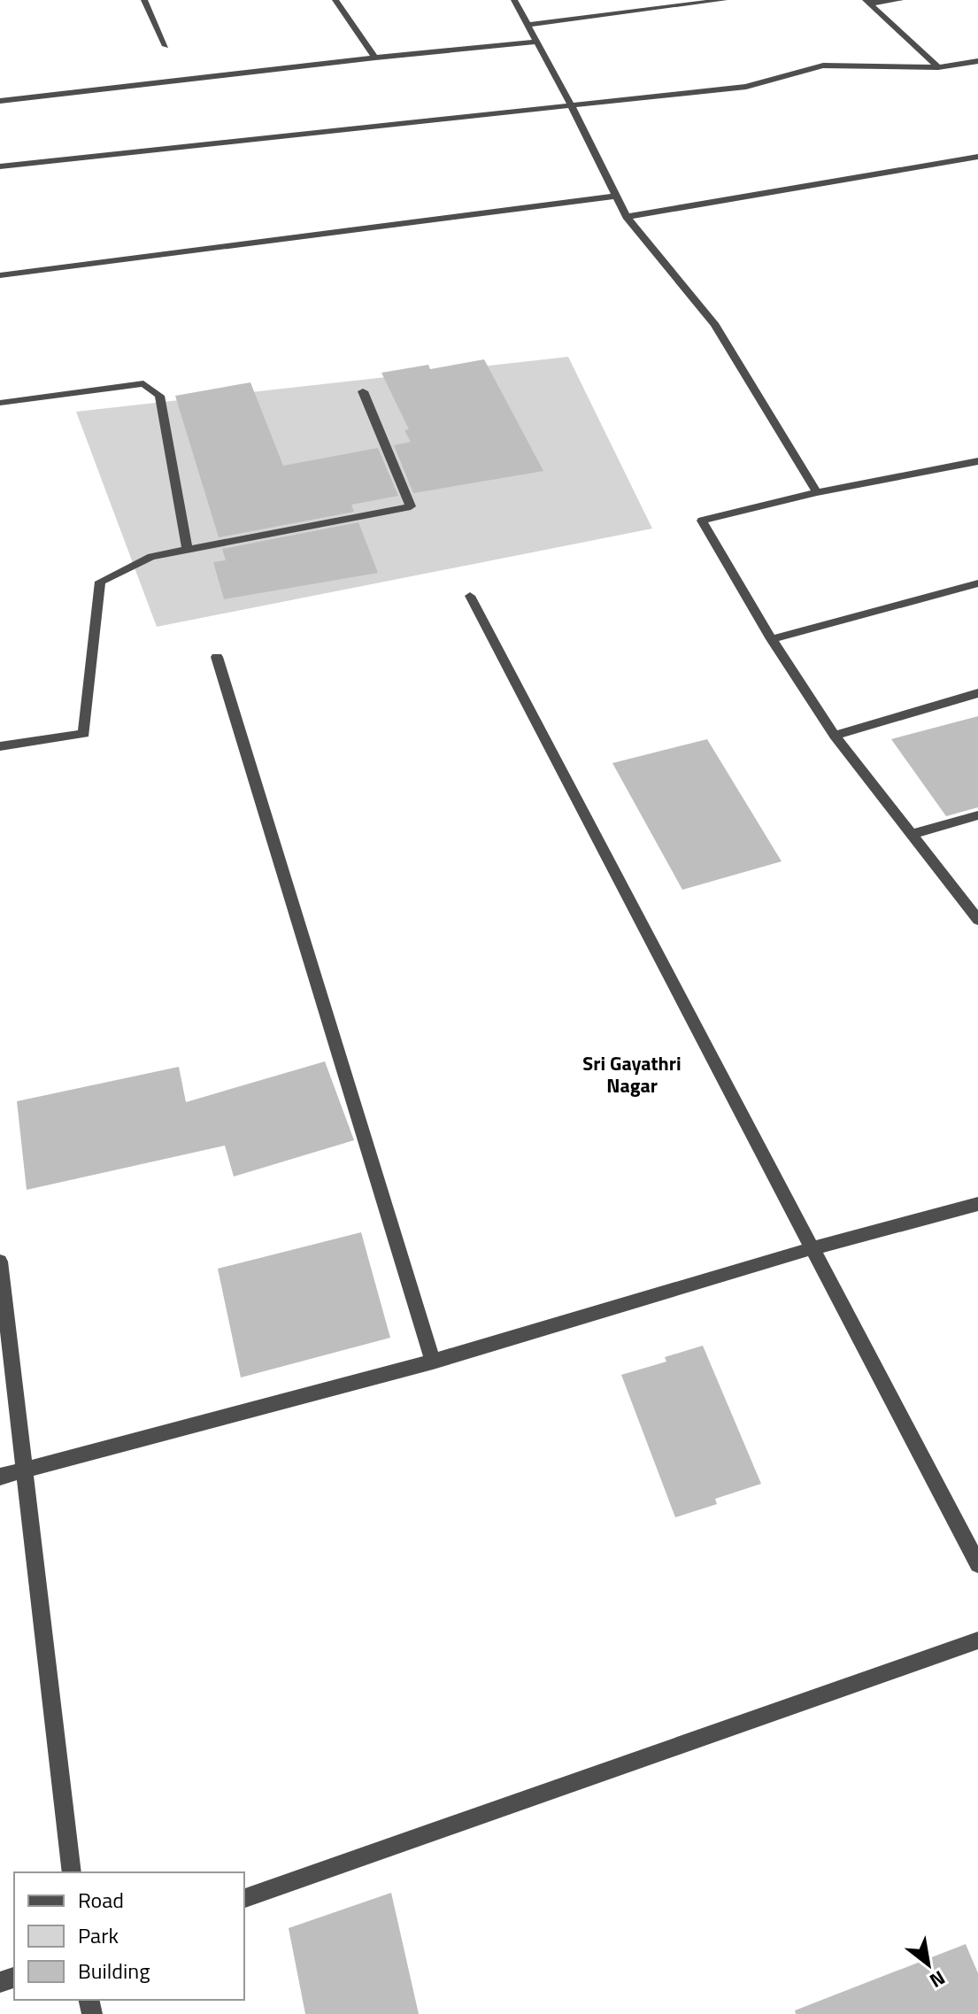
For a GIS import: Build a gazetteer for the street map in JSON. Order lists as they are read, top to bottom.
{
  "districts": ["Sri Gayathri Nagar"],
  "legend": ["Road", "Park", "Building"],
  "north": "bottom right"
}
